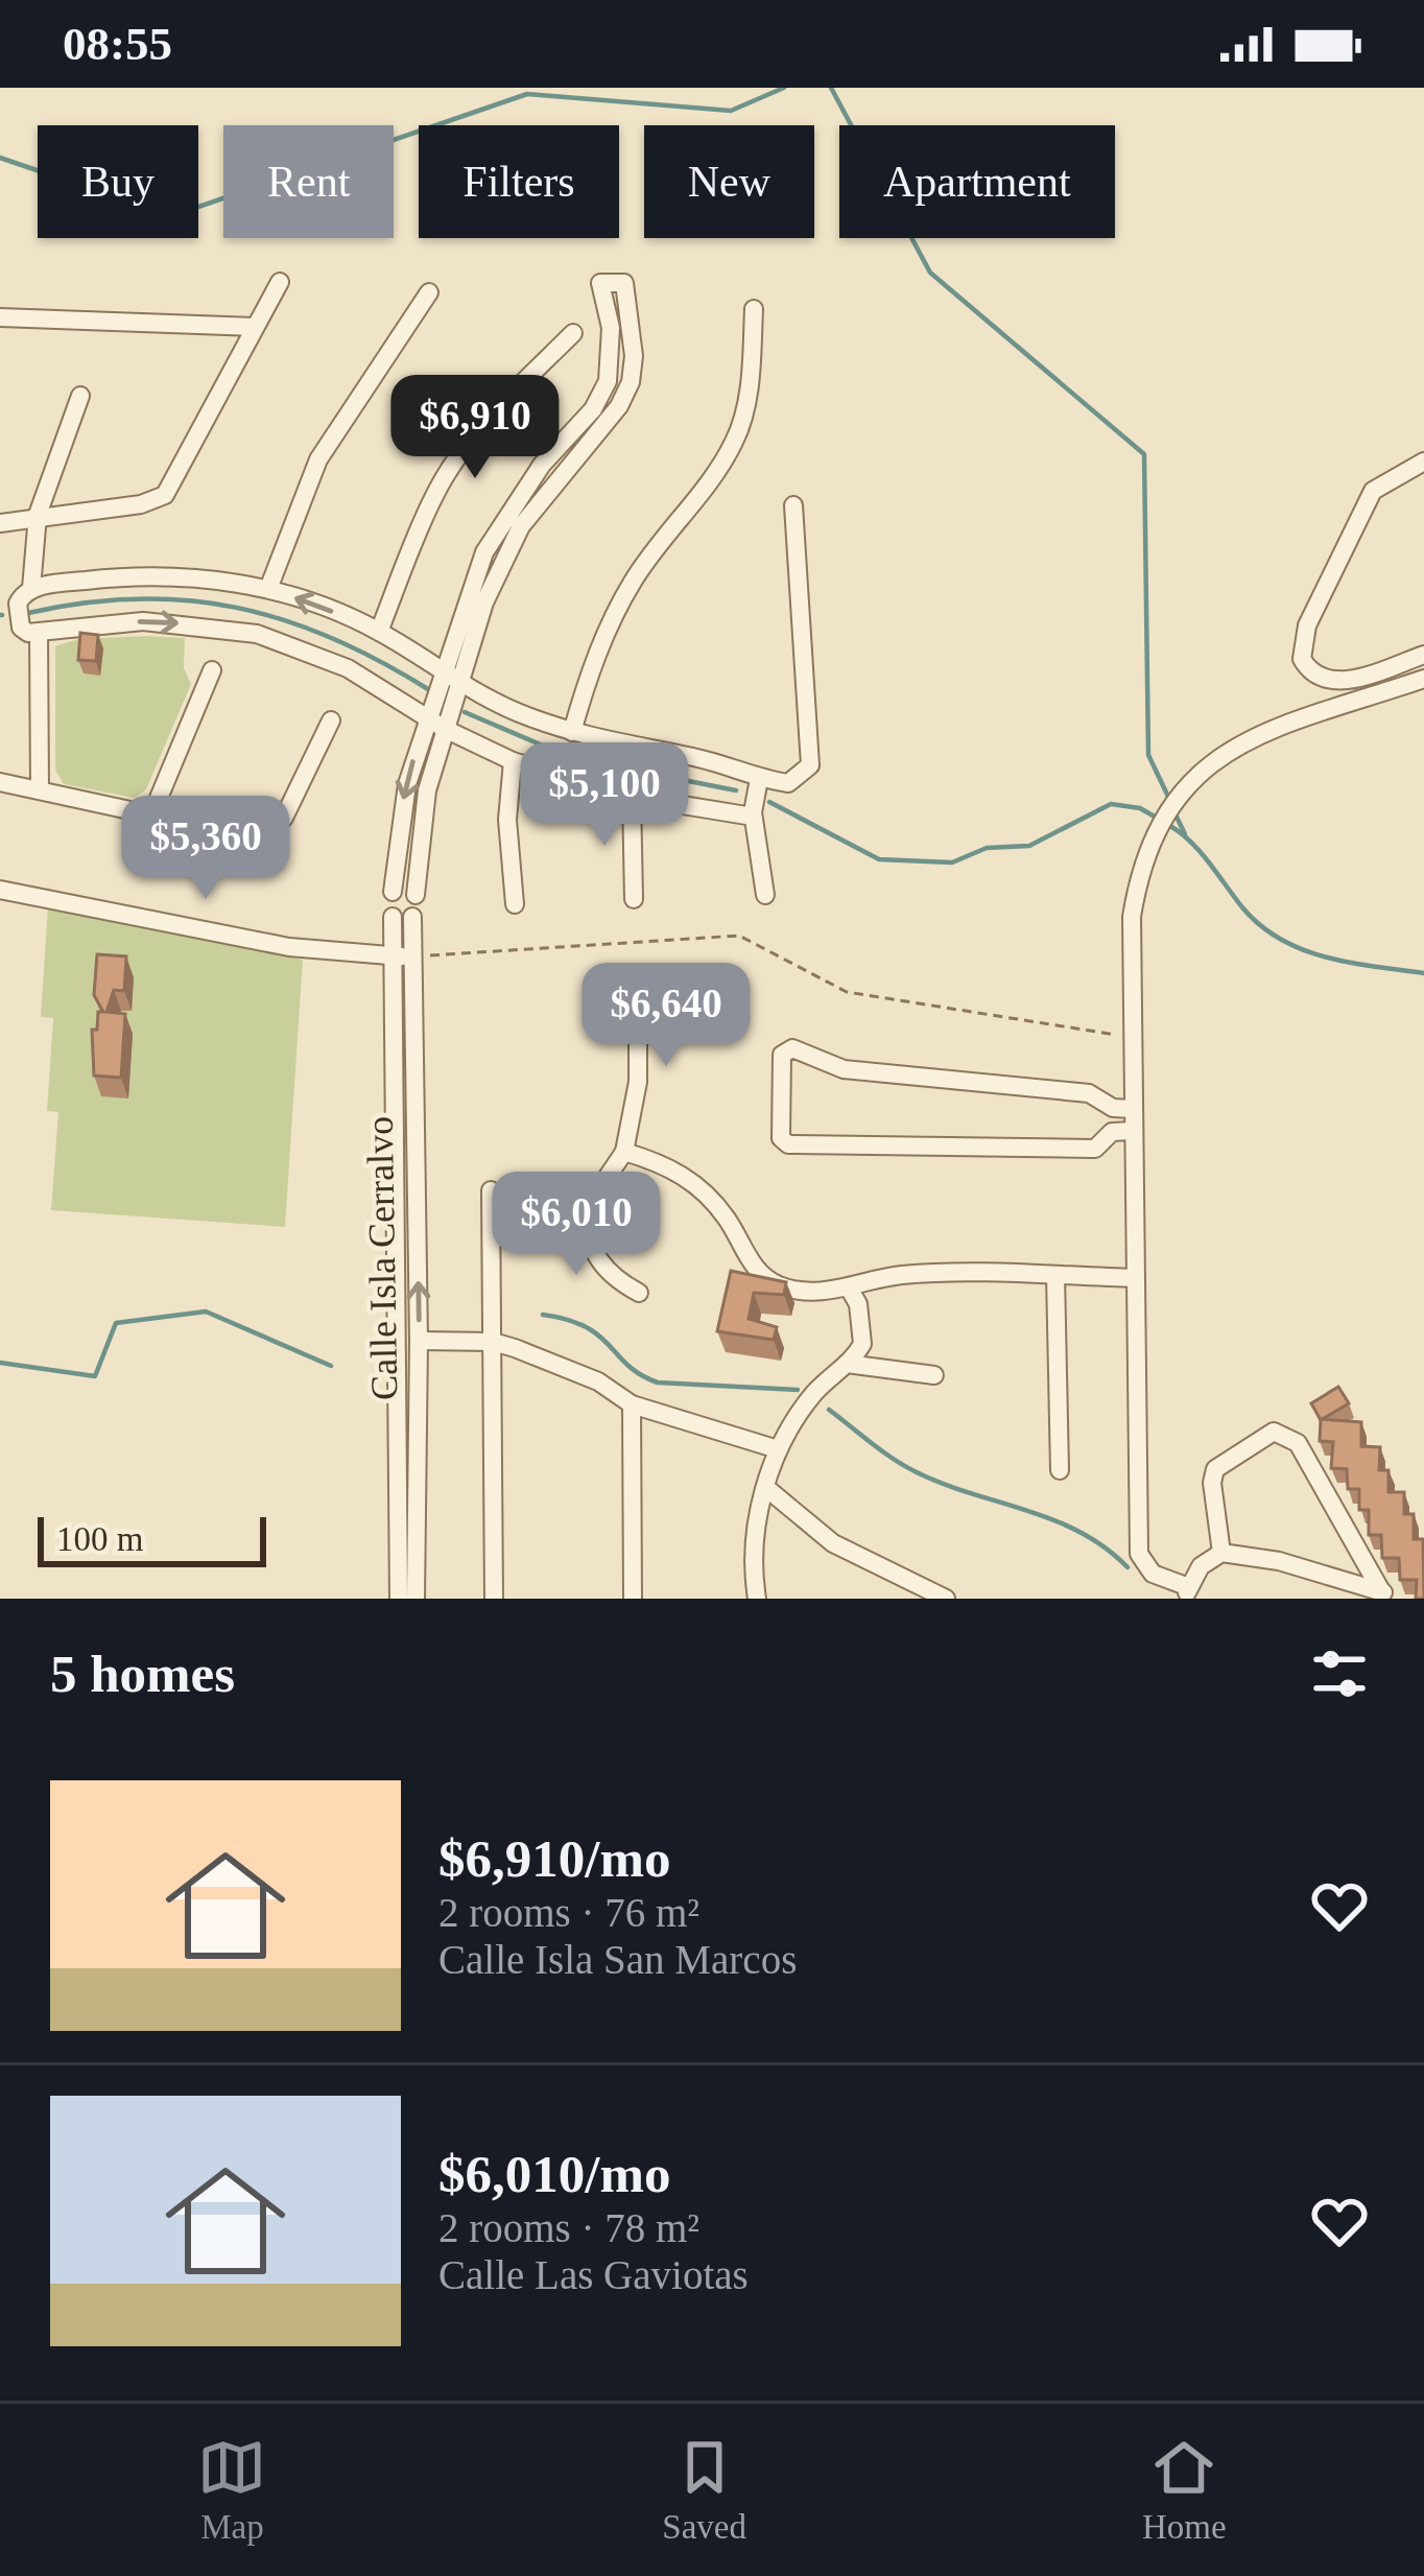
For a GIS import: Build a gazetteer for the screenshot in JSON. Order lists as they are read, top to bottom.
{
  "streets": {
    "street": ["Calle Isla Cerralvo"]
  },
  "scale_bar": "100 m",
  "page": {
    "status": "08:55",
    "chip": [
      "Buy",
      "Rent",
      "Filters",
      "New",
      "Apartment"
    ],
    "price": [
      "$6,910",
      "$5,100",
      "$5,360",
      "$6,640",
      "$6,010"
    ],
    "scale": "100 m",
    "heading": "5 homes",
    "list": [
      {
        "name": "$6,910/mo",
        "note": "2 rooms · 76 m² · Calle Isla San Marcos"
      },
      {
        "name": "$6,010/mo",
        "note": "2 rooms · 78 m² · Calle Las Gaviotas"
      }
    ],
    "tabs": ["Map", "Saved", "Home"]
  }
}
